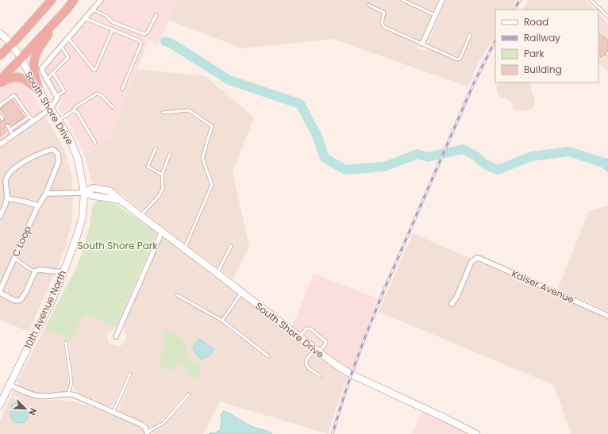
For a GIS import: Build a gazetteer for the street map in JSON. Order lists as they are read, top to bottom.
{
  "streets": {
    "street": [
      "South Shore Drive",
      "C Loop",
      "Kaiser Avenue",
      "10th Avenue North"
    ]
  },
  "crossings": [
    ["South Shore Drive", "10th Avenue North"]
  ],
  "parks": ["South Shore Park"],
  "legend": [
    "Road",
    "Railway",
    "Park",
    "Building"
  ],
  "north": "bottom right"
}
